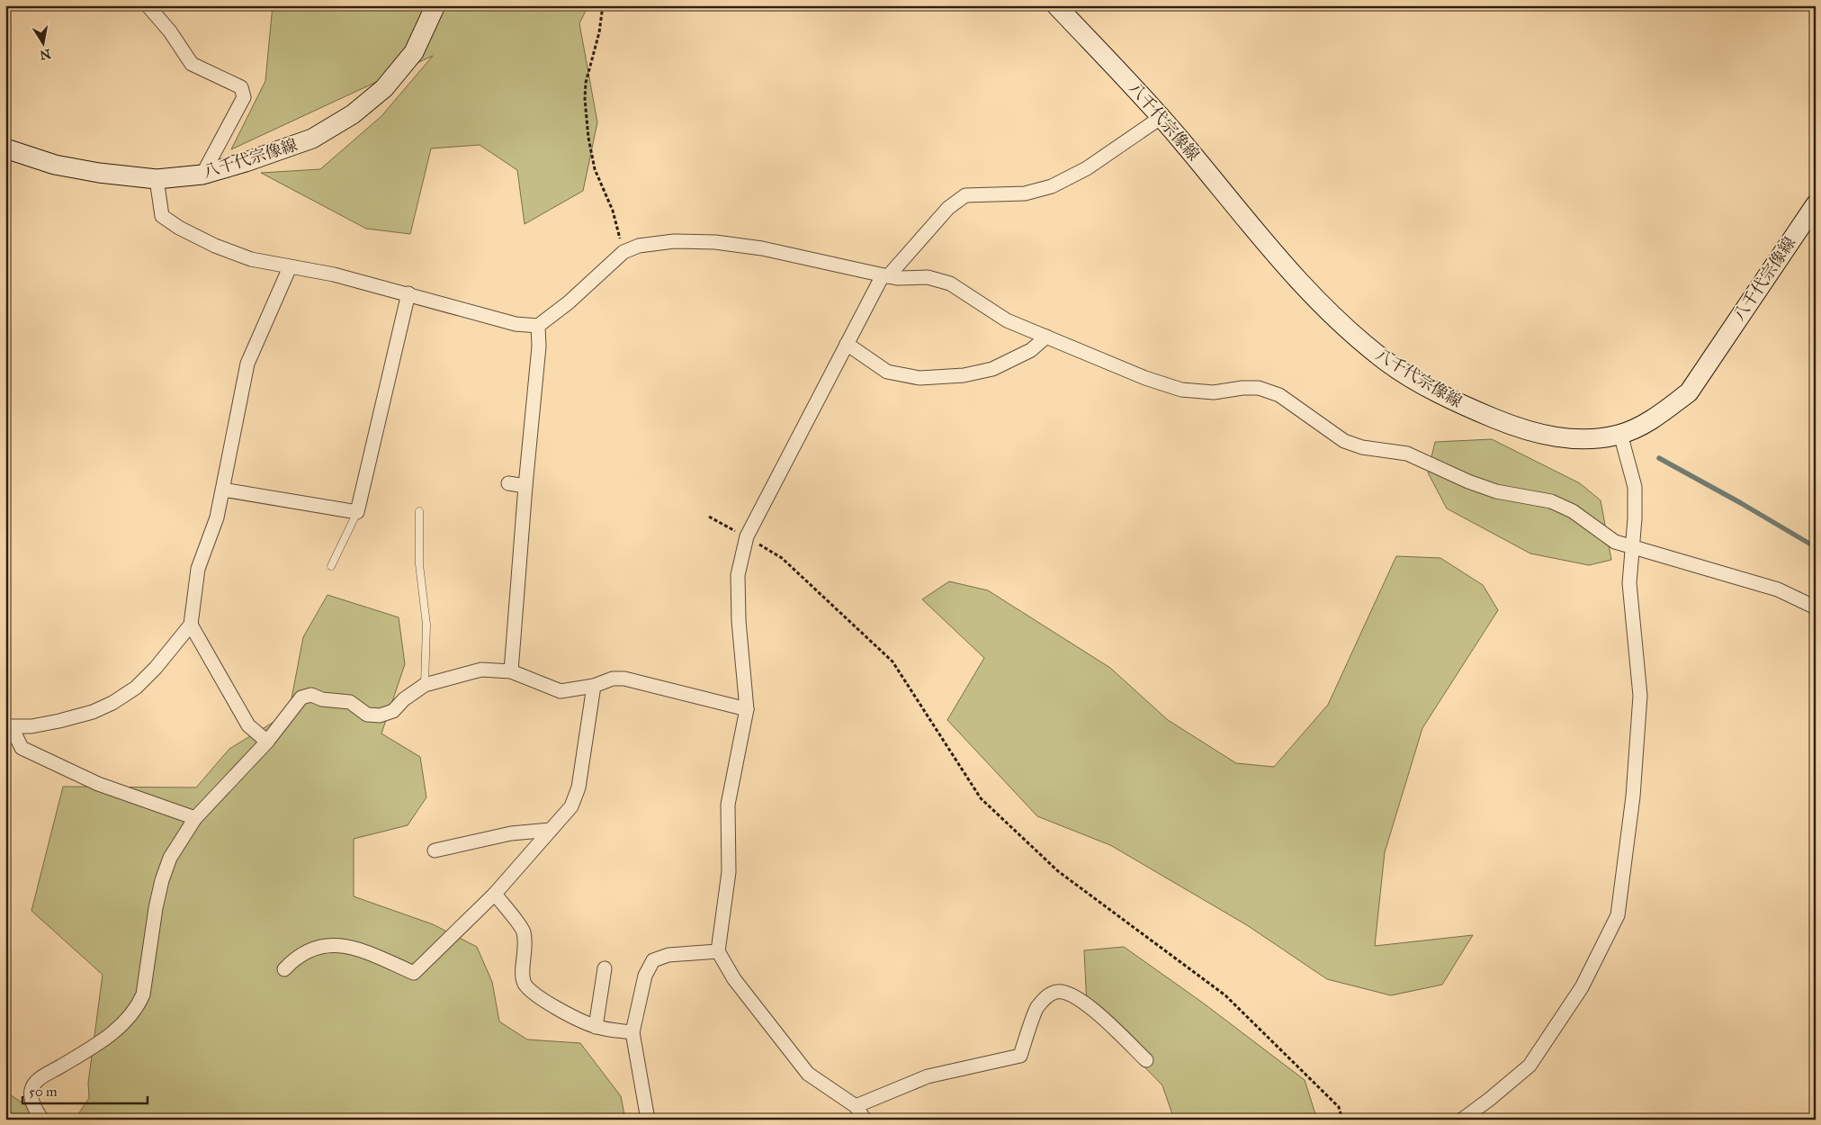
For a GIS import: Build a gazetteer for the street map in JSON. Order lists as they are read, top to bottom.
{
  "streets": {
    "main road": ["八千代宗像線"]
  },
  "scale_bar": "50 m",
  "north": "bottom"
}
